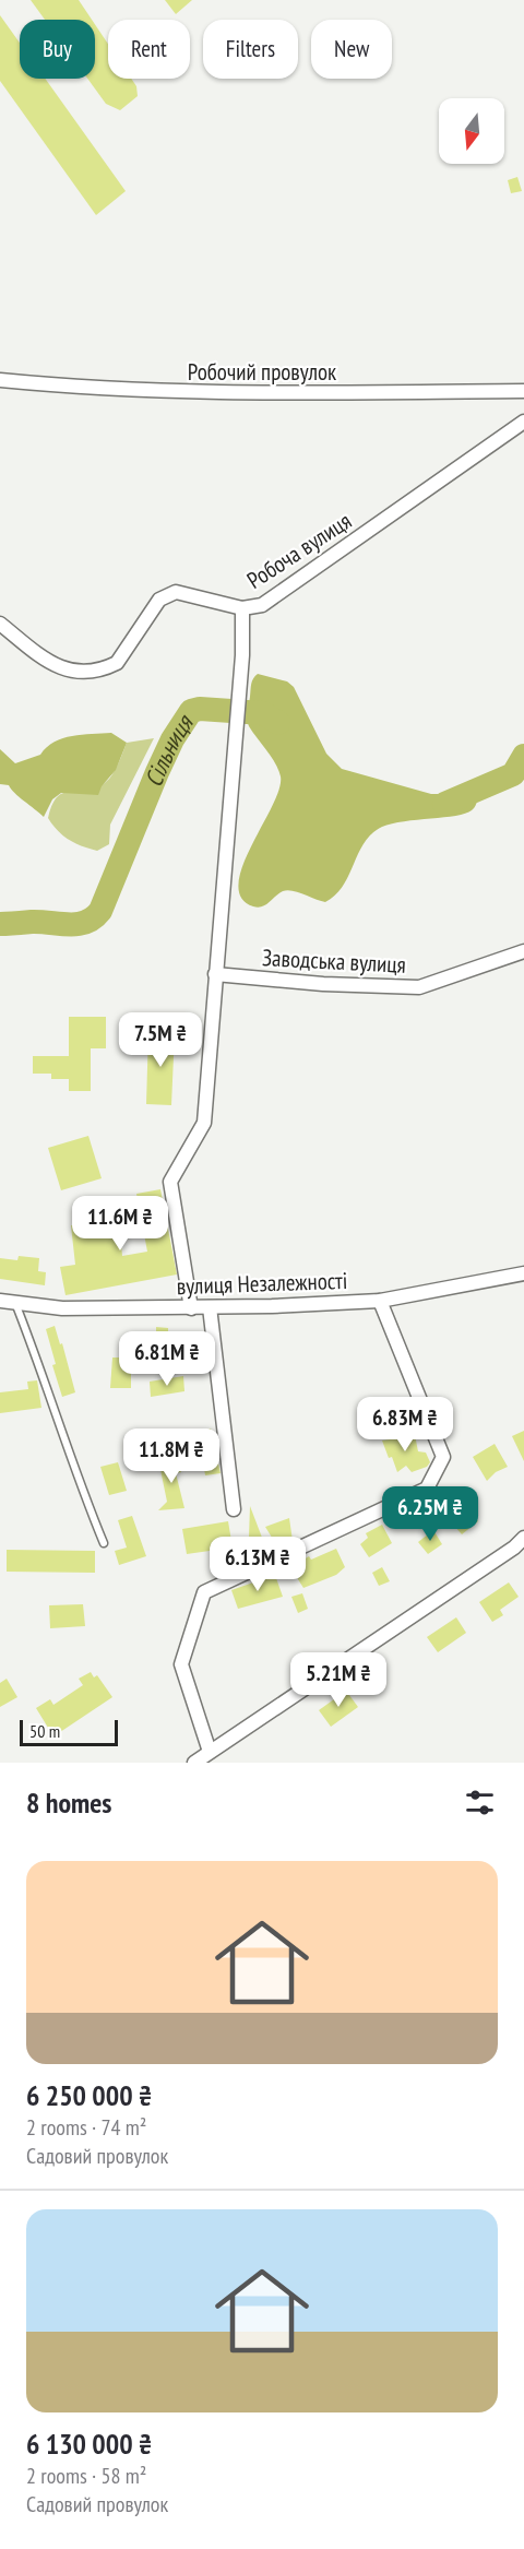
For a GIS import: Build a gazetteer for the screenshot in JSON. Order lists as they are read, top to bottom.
{
  "streets": {
    "street": [
      "Робочий провулок",
      "Робоча вулиця",
      "Заводська вулиця",
      "вулиця Незалежності"
    ]
  },
  "water": ["Сільниця"],
  "scale_bar": "50 m",
  "north": "bottom",
  "page": {
    "chip": [
      "Buy",
      "Rent",
      "Filters",
      "New"
    ],
    "price": [
      "7.5M ₴",
      "11.6M ₴",
      "6.81M ₴",
      "6.83M ₴",
      "11.8M ₴",
      "6.25M ₴",
      "6.13M ₴",
      "5.21M ₴"
    ],
    "scale": "50 m",
    "heading": "8 homes",
    "list": [
      {
        "name": "6 250 000 ₴",
        "note": "2 rooms · 74 m² · Садовий провулок"
      },
      {
        "name": "6 130 000 ₴",
        "note": "2 rooms · 58 m² · Садовий провулок"
      }
    ]
  }
}
